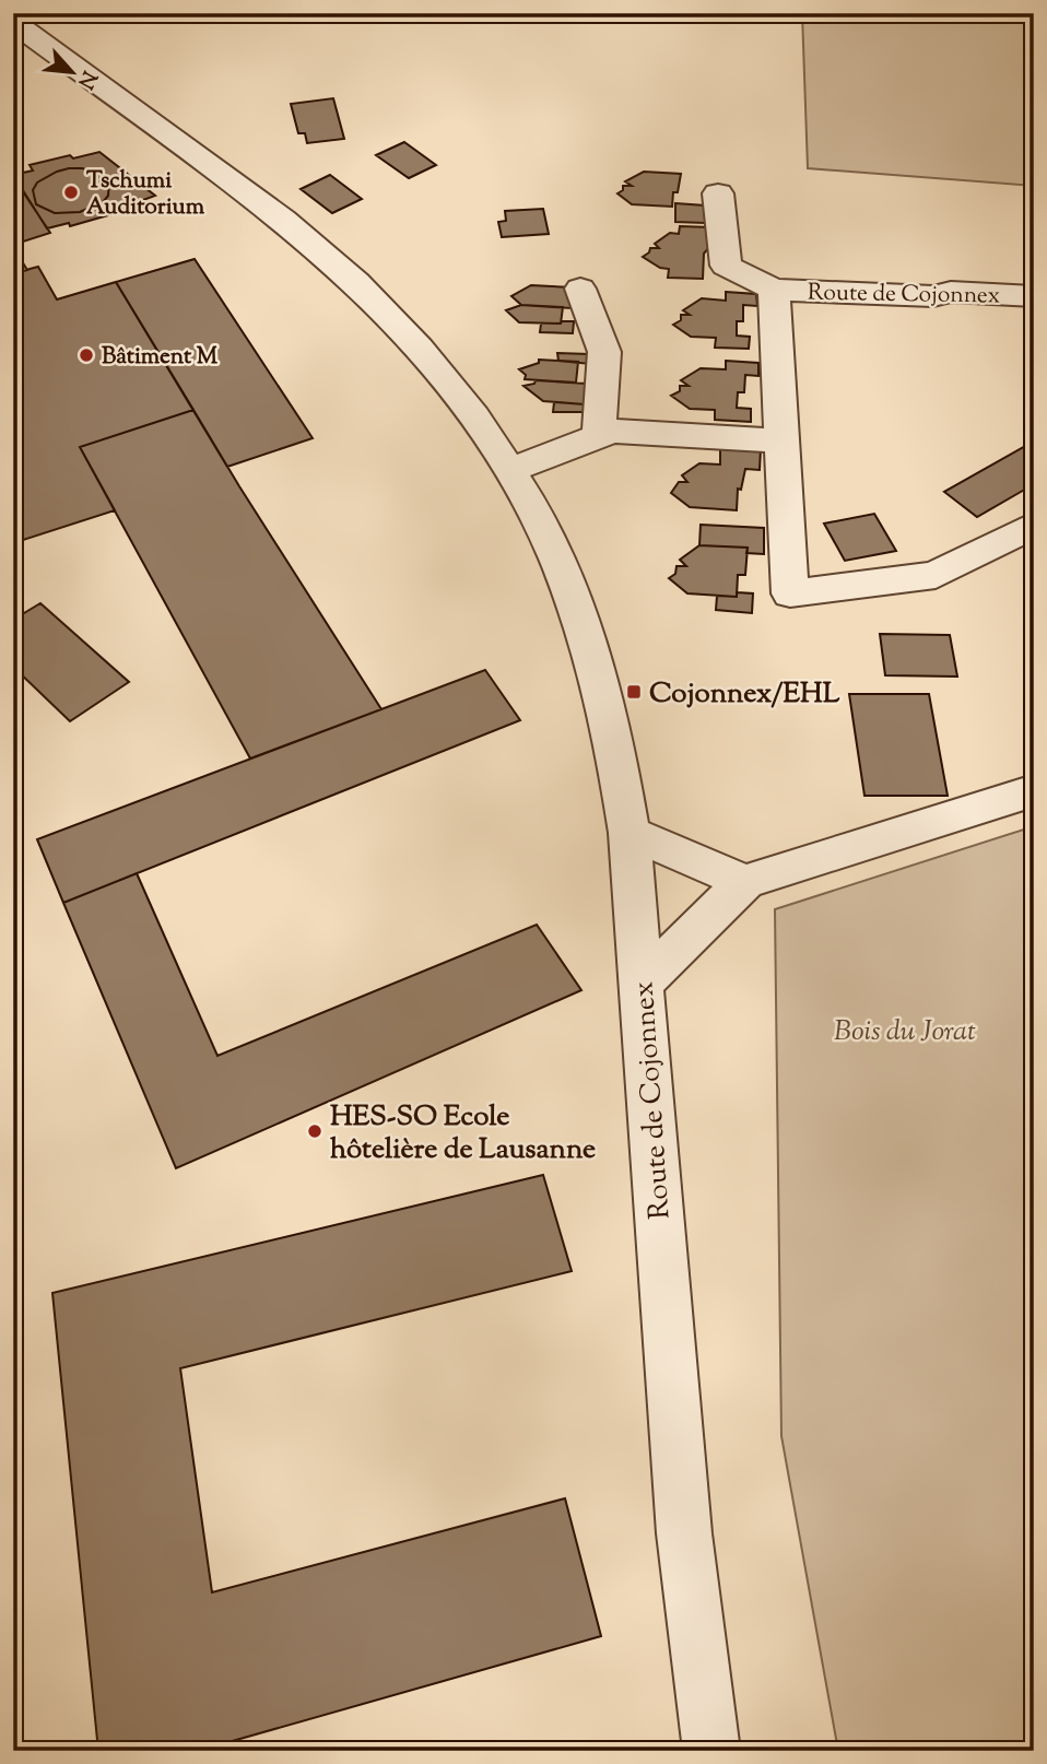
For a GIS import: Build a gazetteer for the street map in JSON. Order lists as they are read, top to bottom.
{
  "streets": {
    "street": ["Route de Cojonnex"]
  },
  "parks": ["Bois du Jorat"],
  "places": {
    "other": ["Tschumi Auditorium", "Bâtiment M", "HES-SO Ecole hôtelière de Lausanne"],
    "transit": ["Cojonnex/EHL"]
  },
  "north": "bottom right"
}
